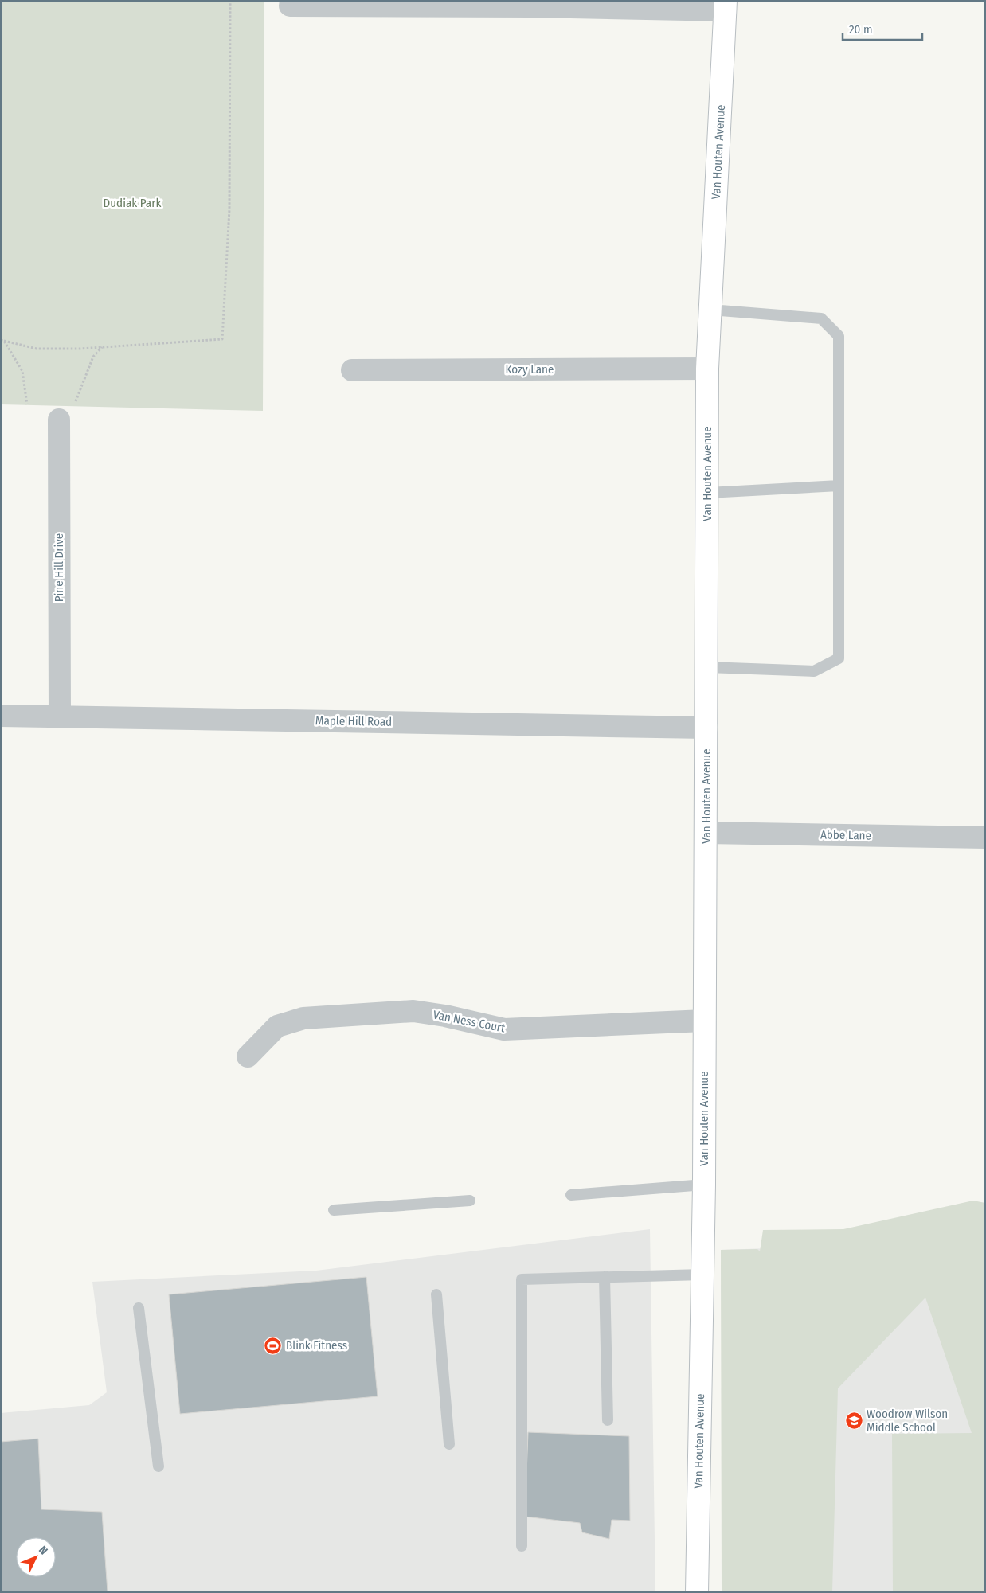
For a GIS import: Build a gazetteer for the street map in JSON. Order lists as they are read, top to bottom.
{
  "streets": {
    "main road": ["Van Houten Avenue"],
    "street": [
      "Kozy Lane",
      "Pine Hill Drive",
      "Maple Hill Road",
      "Abbe Lane",
      "Van Ness Court"
    ]
  },
  "crossings": [
    ["Van Houten Avenue", "Kozy Lane"],
    ["Van Houten Avenue", "Maple Hill Road"],
    ["Van Houten Avenue", "Abbe Lane"],
    ["Van Houten Avenue", "Van Ness Court"],
    ["Pine Hill Drive", "Maple Hill Road"]
  ],
  "parks": ["Dudiak Park"],
  "places": {
    "sports": ["Blink Fitness"],
    "school or university": ["Woodrow Wilson Middle School"]
  },
  "scale_bar": "20 m",
  "north": "top right"
}
